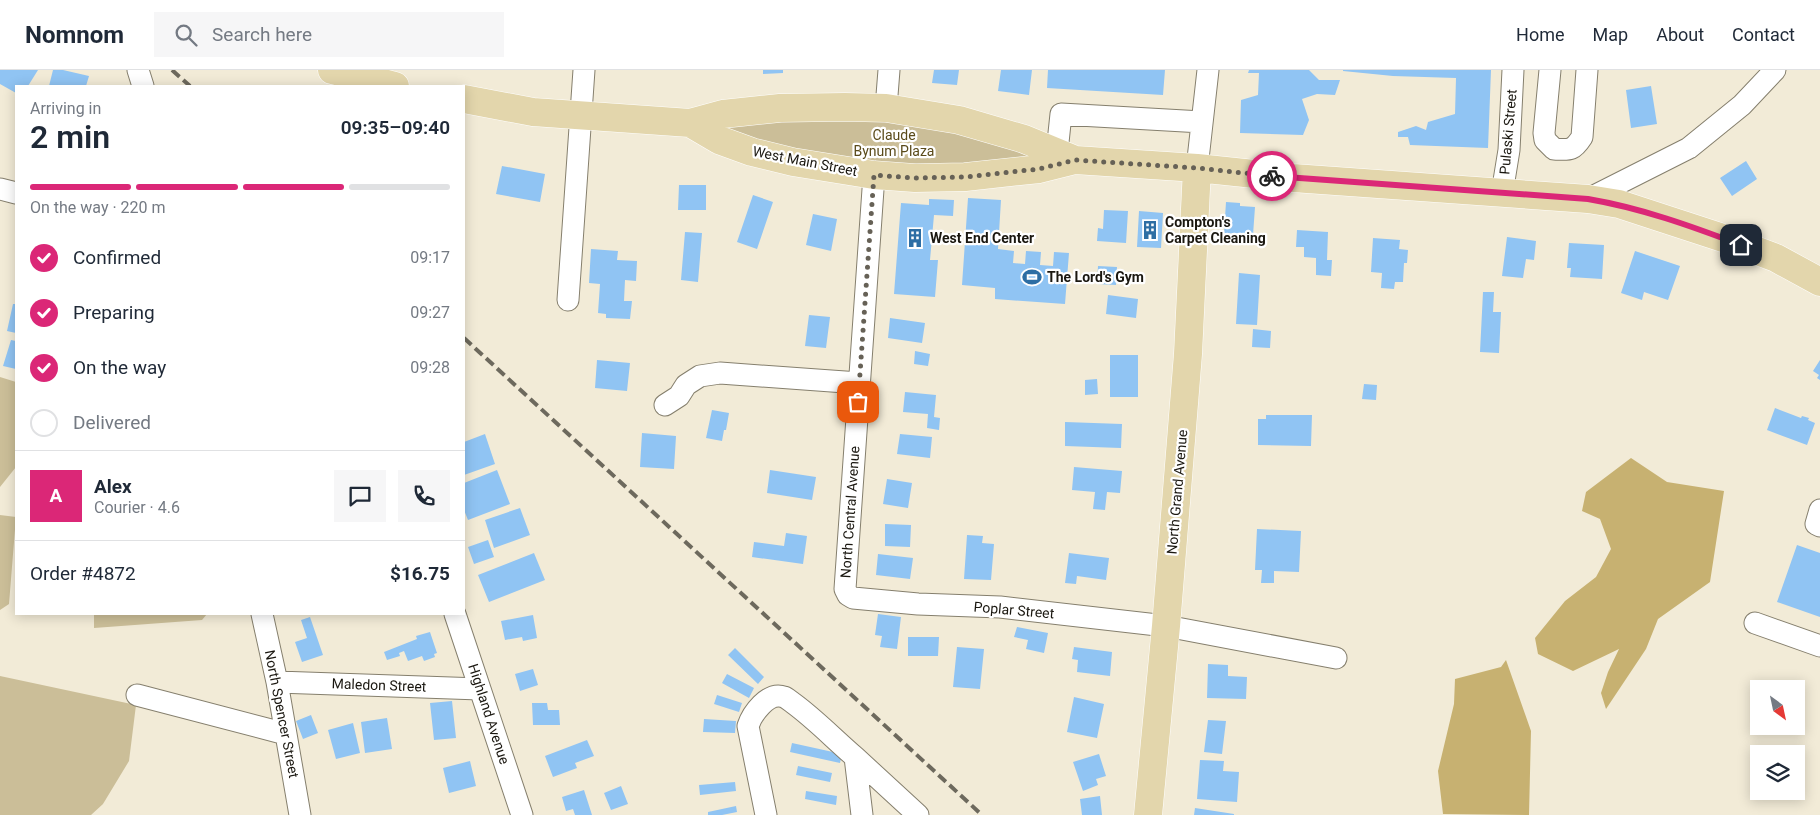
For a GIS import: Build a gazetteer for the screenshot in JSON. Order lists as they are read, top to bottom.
{
  "streets": {
    "main road": ["West Main Street", "North Grand Avenue"],
    "street": [
      "Pulaski Street",
      "North Central Avenue",
      "Poplar Street",
      "Maledon Street",
      "North Spencer Street",
      "Highland Avenue"
    ]
  },
  "crossings": [
    ["Pulaski Street", "West Main Street"],
    ["West Main Street", "North Grand Avenue"],
    ["West Main Street", "North Central Avenue"],
    ["North Grand Avenue", "Poplar Street"],
    ["North Central Avenue", "Poplar Street"],
    ["Maledon Street", "North Spencer Street"],
    ["Maledon Street", "Highland Avenue"]
  ],
  "parks": ["Claude Bynum Plaza"],
  "places": {
    "building": ["Compton's Carpet Cleaning", "West End Center"],
    "sports": ["The Lord's Gym"]
  },
  "north": "bottom right",
  "page": {
    "header": "Nomnom",
    "search": "Search here",
    "nav": [
      "Home",
      "Map",
      "About",
      "Contact"
    ],
    "heading": ["2 min", "Arriving in", "09:35–09:40"],
    "panel": [
      "Alex",
      "Courier · 4.6",
      "Order #4872",
      "$16.75"
    ],
    "bar": "On the way · 220 m",
    "list": [
      ["Confirmed", "09:17"],
      ["Preparing", "09:27"],
      ["On the way", "09:28"],
      "Delivered"
    ],
    "round": "A"
  }
}
